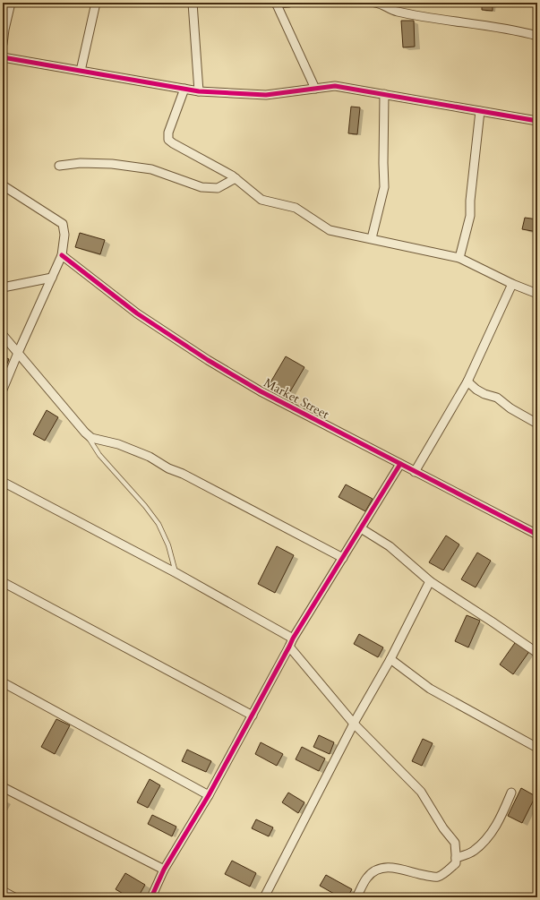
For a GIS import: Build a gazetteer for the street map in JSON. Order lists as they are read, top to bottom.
{
  "streets": {
    "street": ["Market Street"]
  }
}
